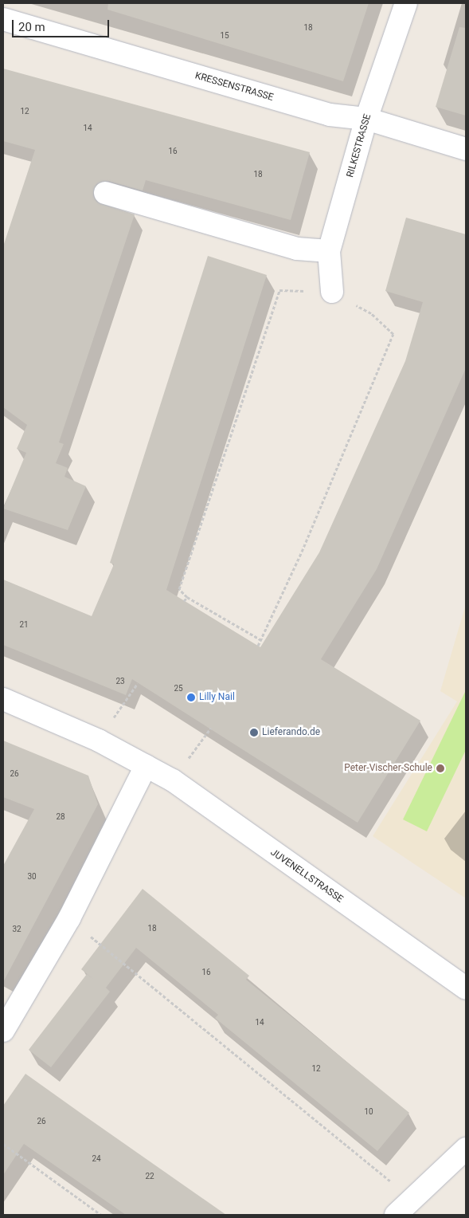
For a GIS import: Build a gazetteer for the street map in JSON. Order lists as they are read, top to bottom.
{
  "streets": {
    "street": ["KRESSENSTRASSE", "RILKESTRASSE", "JUVENELLSTRASSE"]
  },
  "crossings": [
    ["KRESSENSTRASSE", "RILKESTRASSE"]
  ],
  "places": ["Lilly Nail", "Lieferando.de", "Peter-Vischer-Schule"],
  "house_numbers": [
    "18",
    "15",
    "12",
    "14",
    "16",
    "18",
    "21",
    "23",
    "25",
    "26",
    "28",
    "30",
    "18",
    "32",
    "16",
    "14",
    "12",
    "10",
    "26",
    "24",
    "22"
  ],
  "scale_bar": "20 m"
}
